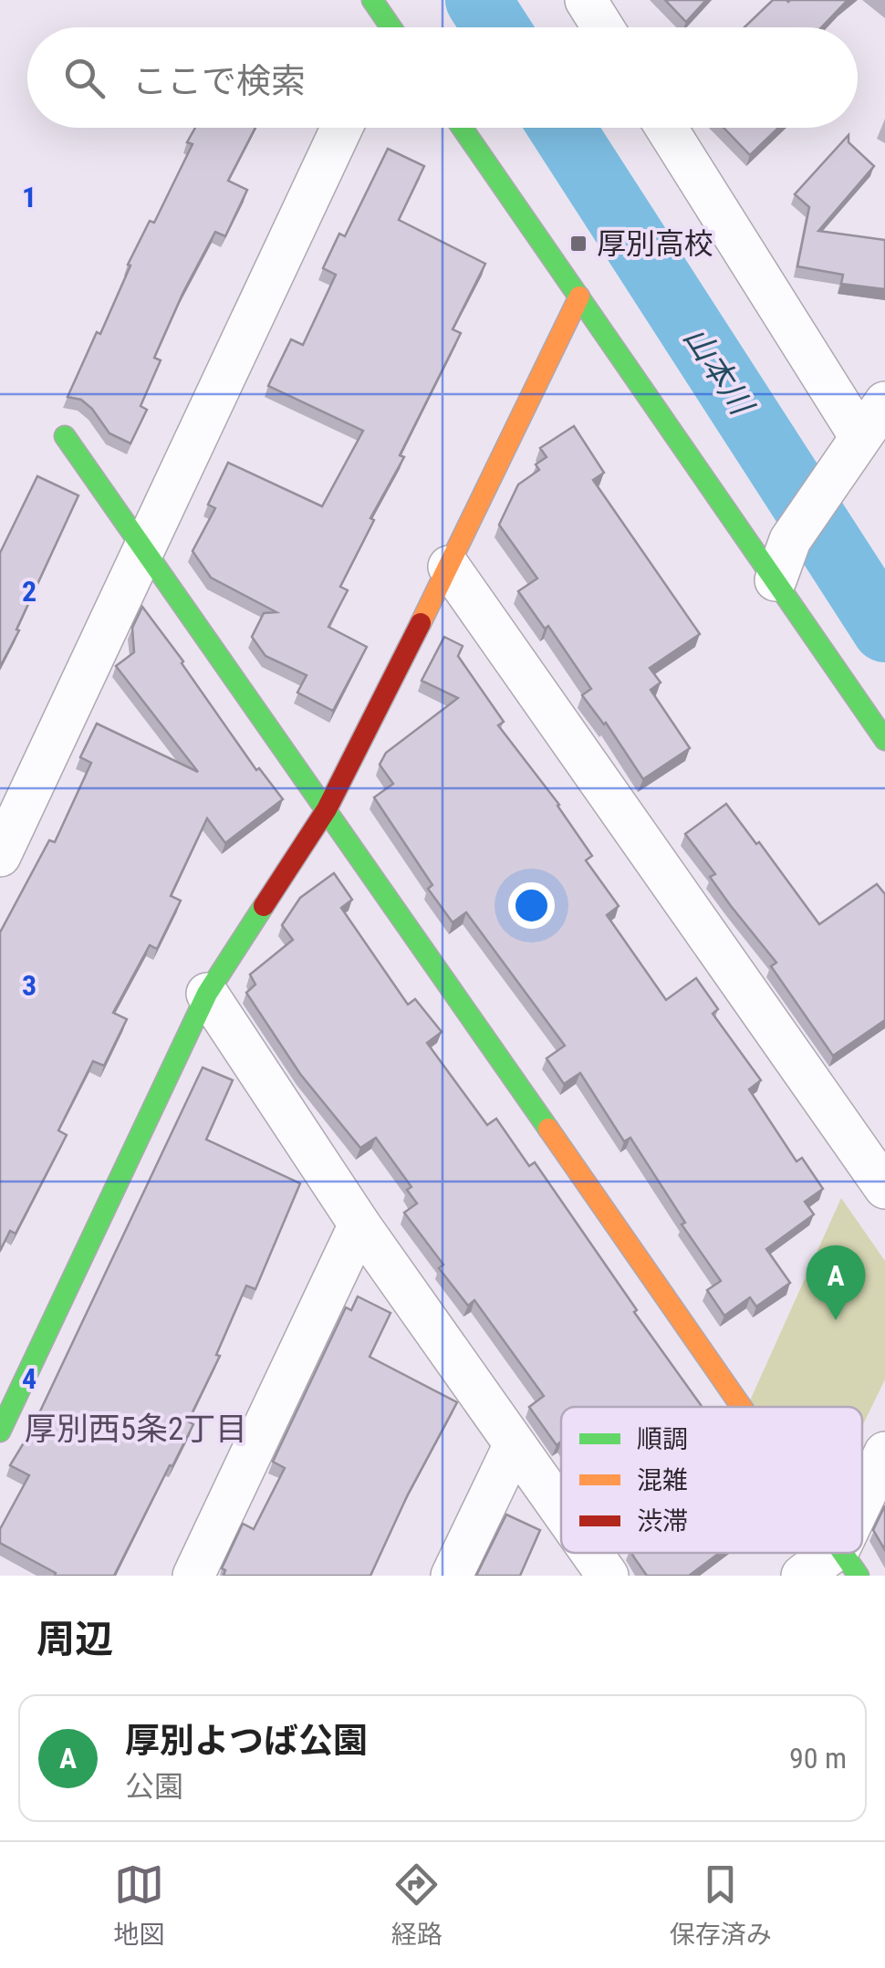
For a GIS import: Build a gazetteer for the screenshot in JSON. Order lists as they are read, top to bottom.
{
  "districts": ["厚別西5条2丁目"],
  "water": ["山本川"],
  "places": {
    "transit": ["厚別高校"]
  },
  "legend": ["順調", "混雑", "渋滞"],
  "page": {
    "search": "ここで検索",
    "pins": "A",
    "heading": "周辺",
    "list": [
      {
        "mark": "A",
        "name": "厚別よつば公園",
        "note": "公園",
        "value": "90 m"
      }
    ],
    "nav": ["地図", "経路", "保存済み"]
  },
  "grid": {
    "rows": [
      "1",
      "2",
      "3",
      "4"
    ]
  }
}
